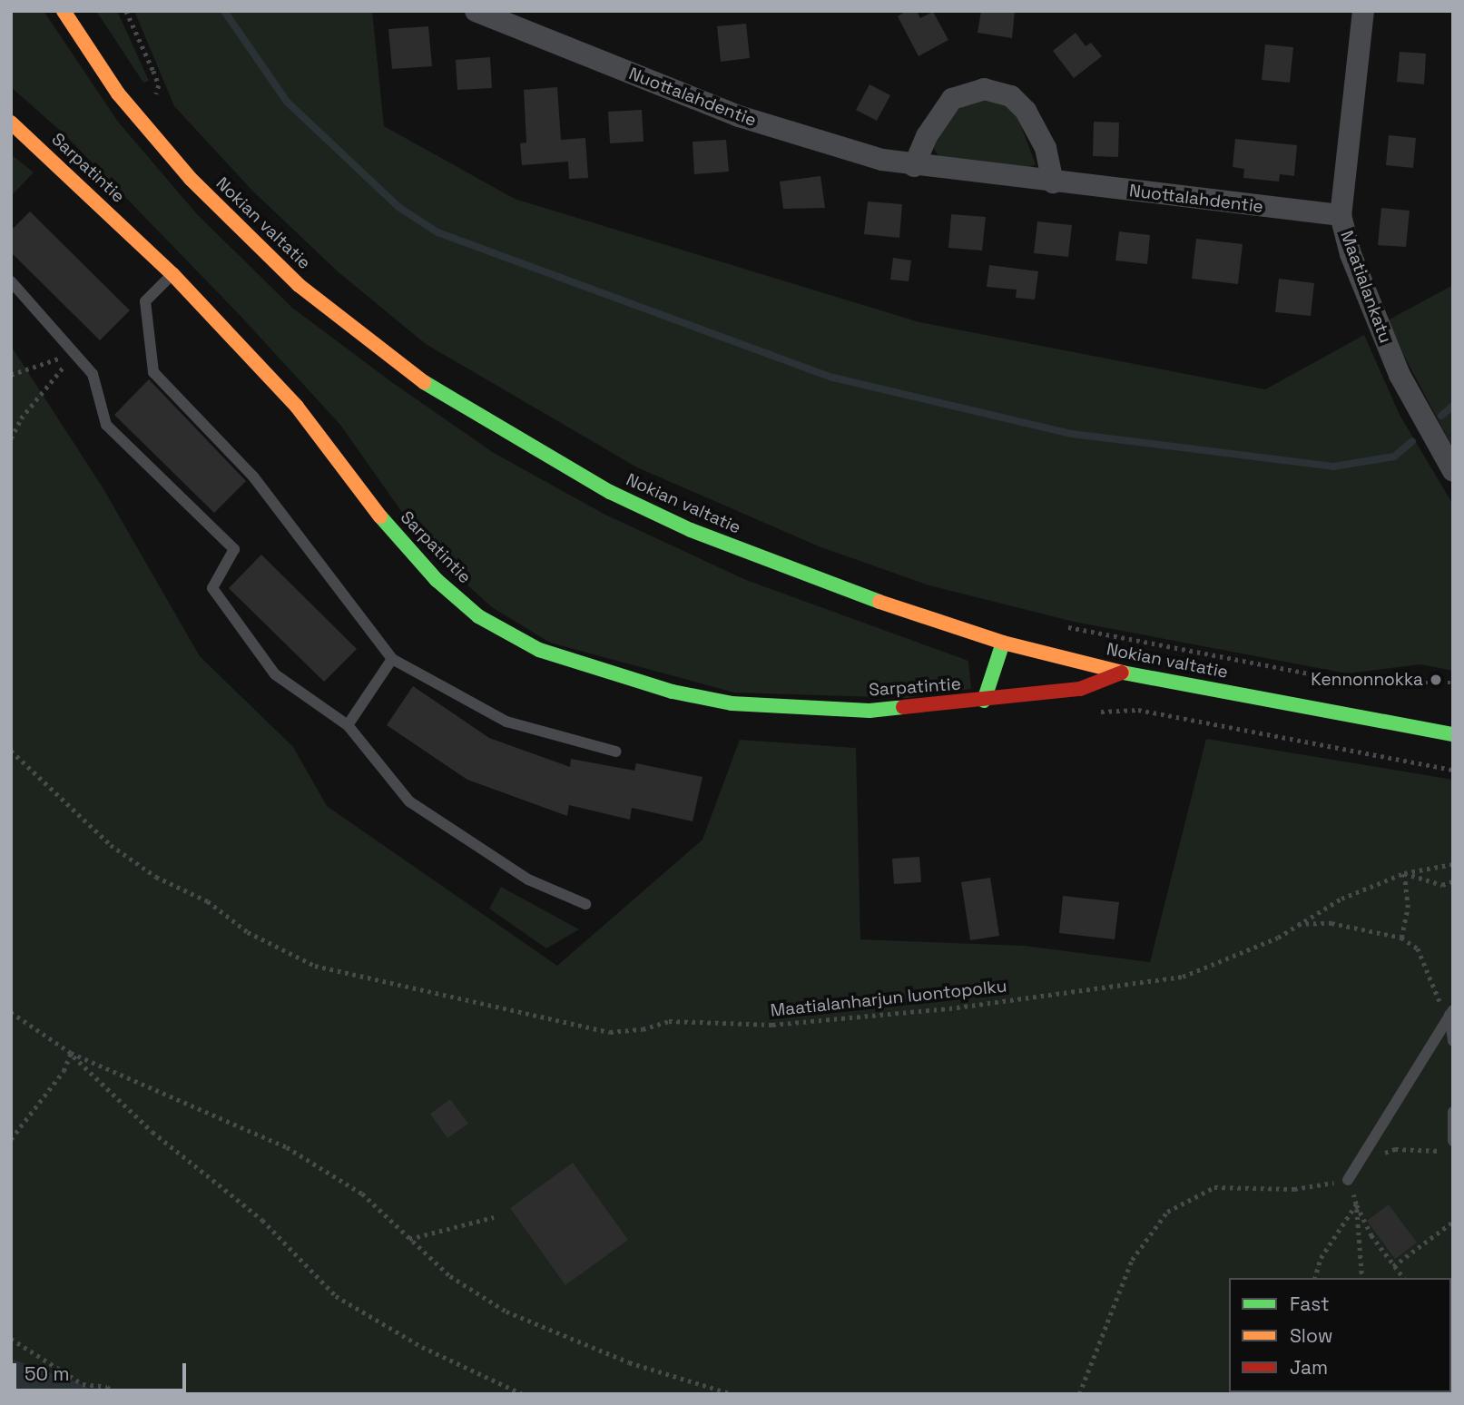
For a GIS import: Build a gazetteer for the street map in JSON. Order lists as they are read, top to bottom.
{
  "streets": {
    "main road": ["Sarpatintie", "Nokian valtatie"],
    "street": ["Nuottalahdentie", "Maatialankatu"],
    "path": ["Maatialanharjun luontopolku"]
  },
  "crossings": [
    ["Nuottalahdentie", "Maatialankatu"],
    ["Sarpatintie", "Nokian valtatie"]
  ],
  "places": ["Kennonnokka"],
  "legend": ["Fast", "Slow", "Jam"],
  "scale_bar": "50 m"
}
